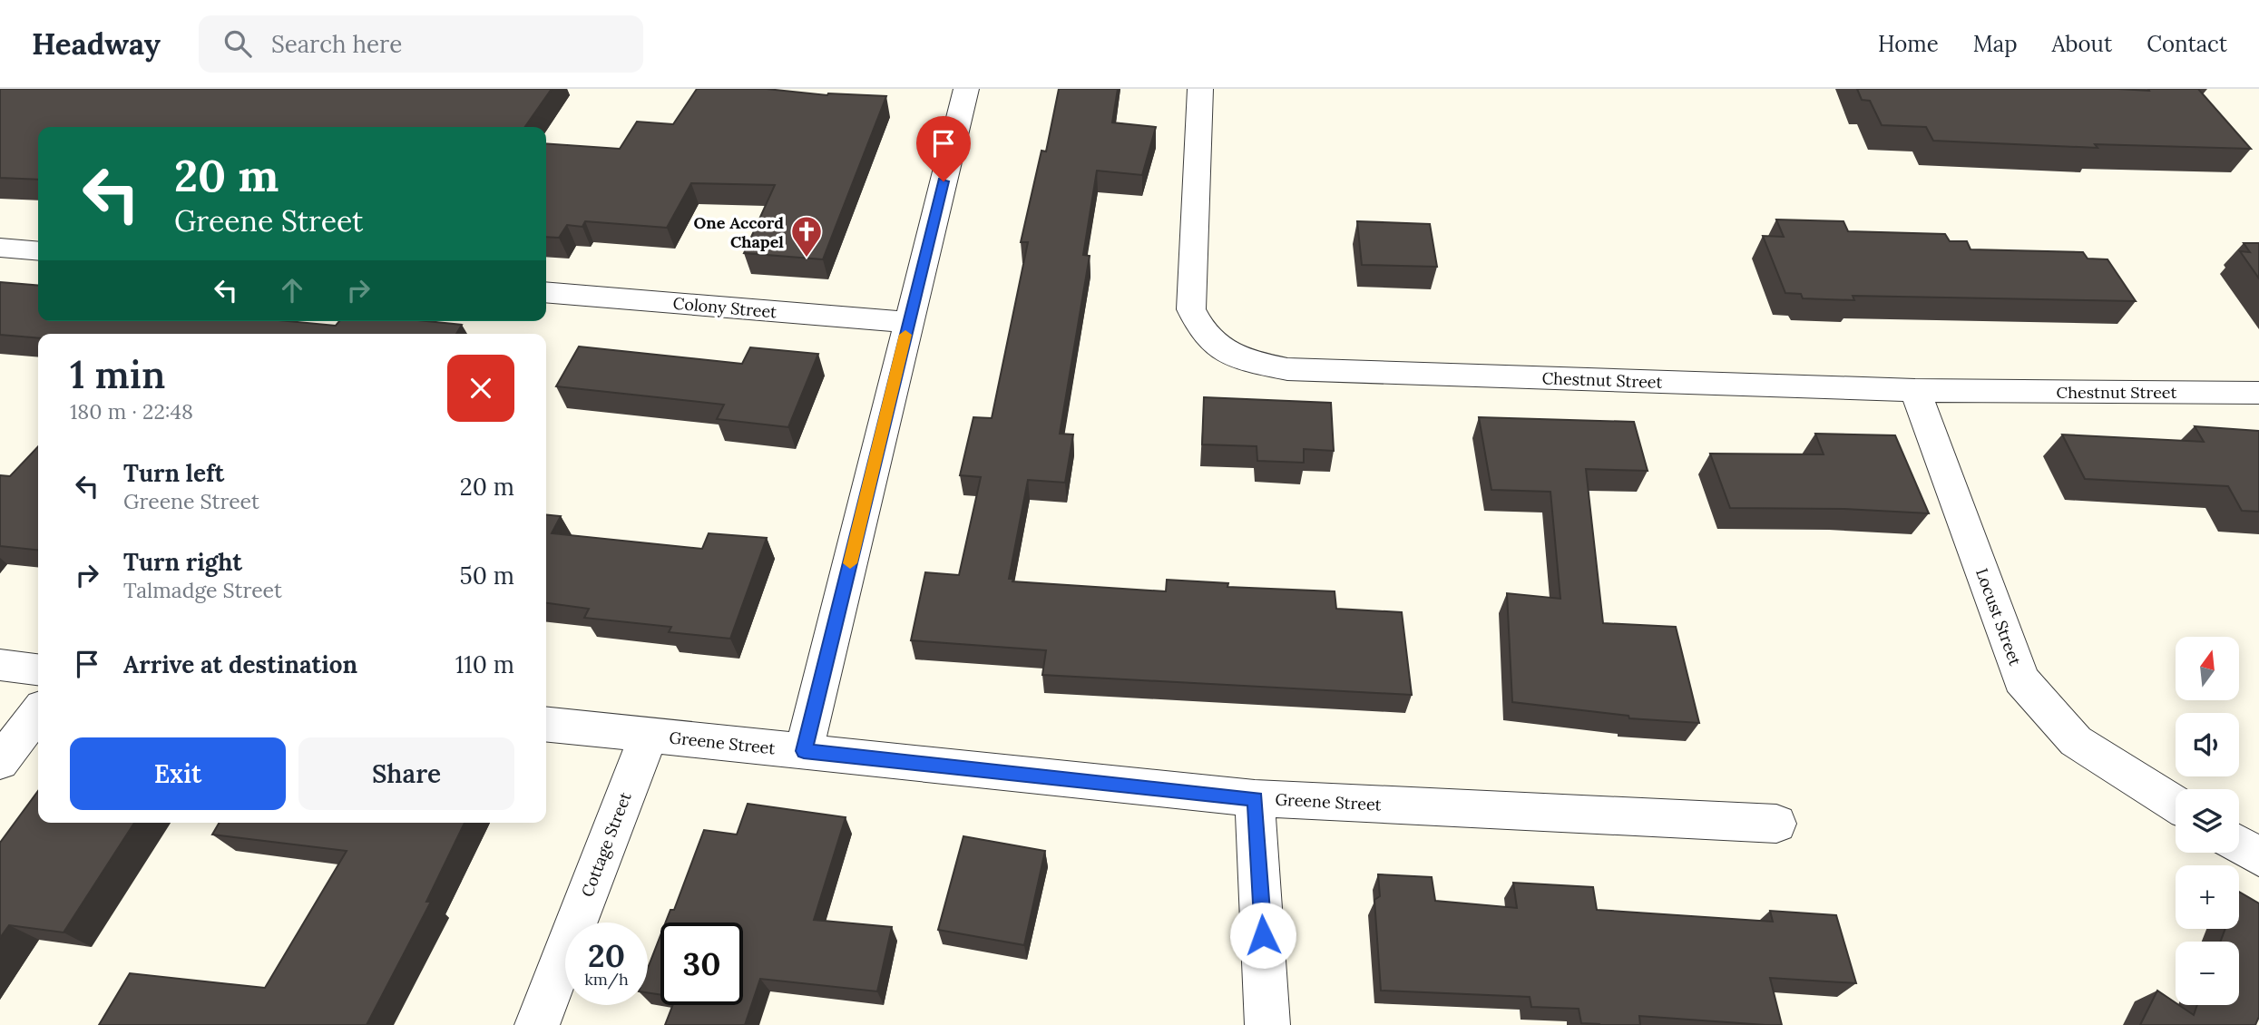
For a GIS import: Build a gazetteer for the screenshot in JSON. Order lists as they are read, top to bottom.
{
  "streets": {
    "street": [
      "Colony Street",
      "Chestnut Street",
      "Locust Street",
      "Greene Street",
      "Cottage Street"
    ]
  },
  "crossings": [
    ["Chestnut Street", "Locust Street"],
    ["Greene Street", "Cottage Street"]
  ],
  "places": {
    "church": ["One Accord Chapel"]
  },
  "north": "top",
  "page": {
    "header": "Headway",
    "search": "Search here",
    "nav": [
      "Home",
      "Map",
      "About",
      "Contact"
    ],
    "turn": ["20 m", "Greene Street"],
    "heading": ["1 min", "180 m · 22:48"],
    "list": [
      {
        "name": "Turn left",
        "note": "Greene Street",
        "value": "20 m"
      },
      {
        "name": "Turn right",
        "note": "Talmadge Street",
        "value": "50 m"
      },
      {
        "name": "Arrive at destination",
        "value": "110 m"
      }
    ],
    "map_buttons": ["+", "−"],
    "buttons": ["Exit", "Share"],
    "speed": "20 km/h",
    "limit": "30"
  }
}
